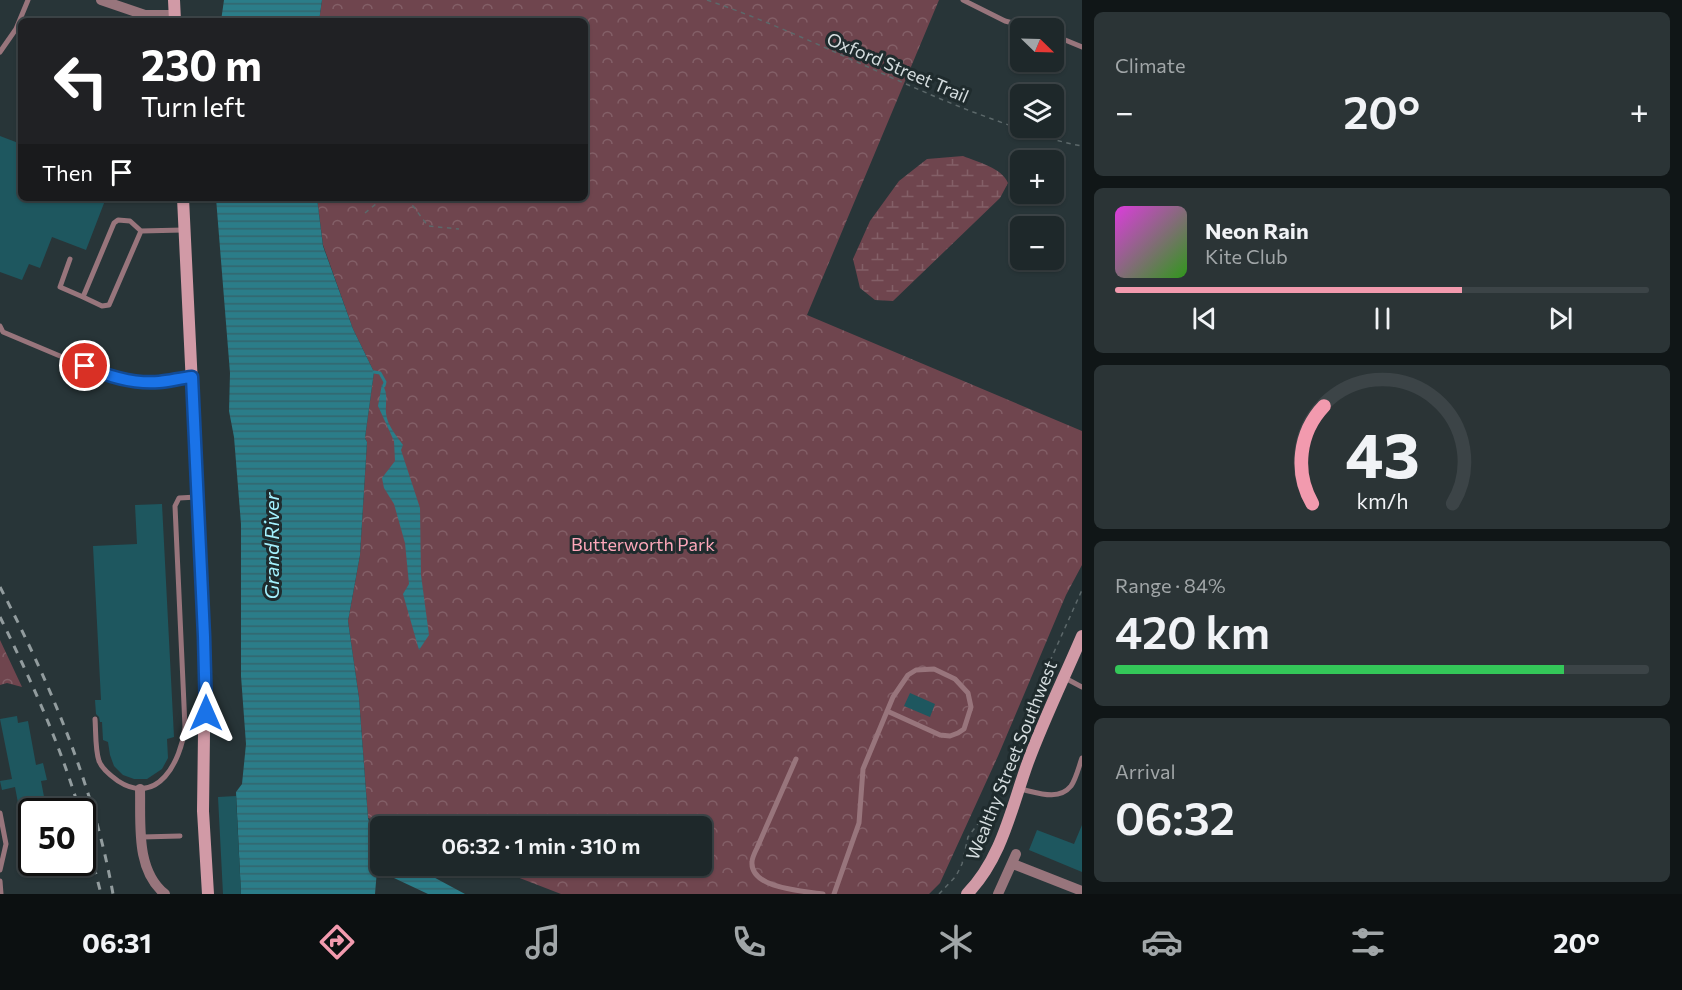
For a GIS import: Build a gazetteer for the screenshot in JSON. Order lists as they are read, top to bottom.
{
  "streets": {
    "main road": ["Wealthy Street Southwest"],
    "path": ["Oxford Street Trail"]
  },
  "water": ["Grand River"],
  "parks": ["Butterworth Park"],
  "north": "bottom right",
  "page": {
    "tile": [
      "Climate",
      ["Range · 84%", "420 km"],
      ["Arrival", "06:32"]
    ],
    "map_buttons": ["+", "−"],
    "turn": ["230 m", "Turn left"],
    "heat": ["−", "20°", "+"],
    "then": "Then",
    "song": ["Neon Rain", "Kite Club"],
    "limit": "50",
    "trip": "06:32 · 1 min · 310 m",
    "tabs": ["06:31", "20°"],
    "gauge": ["43", "km/h"]
  }
}
